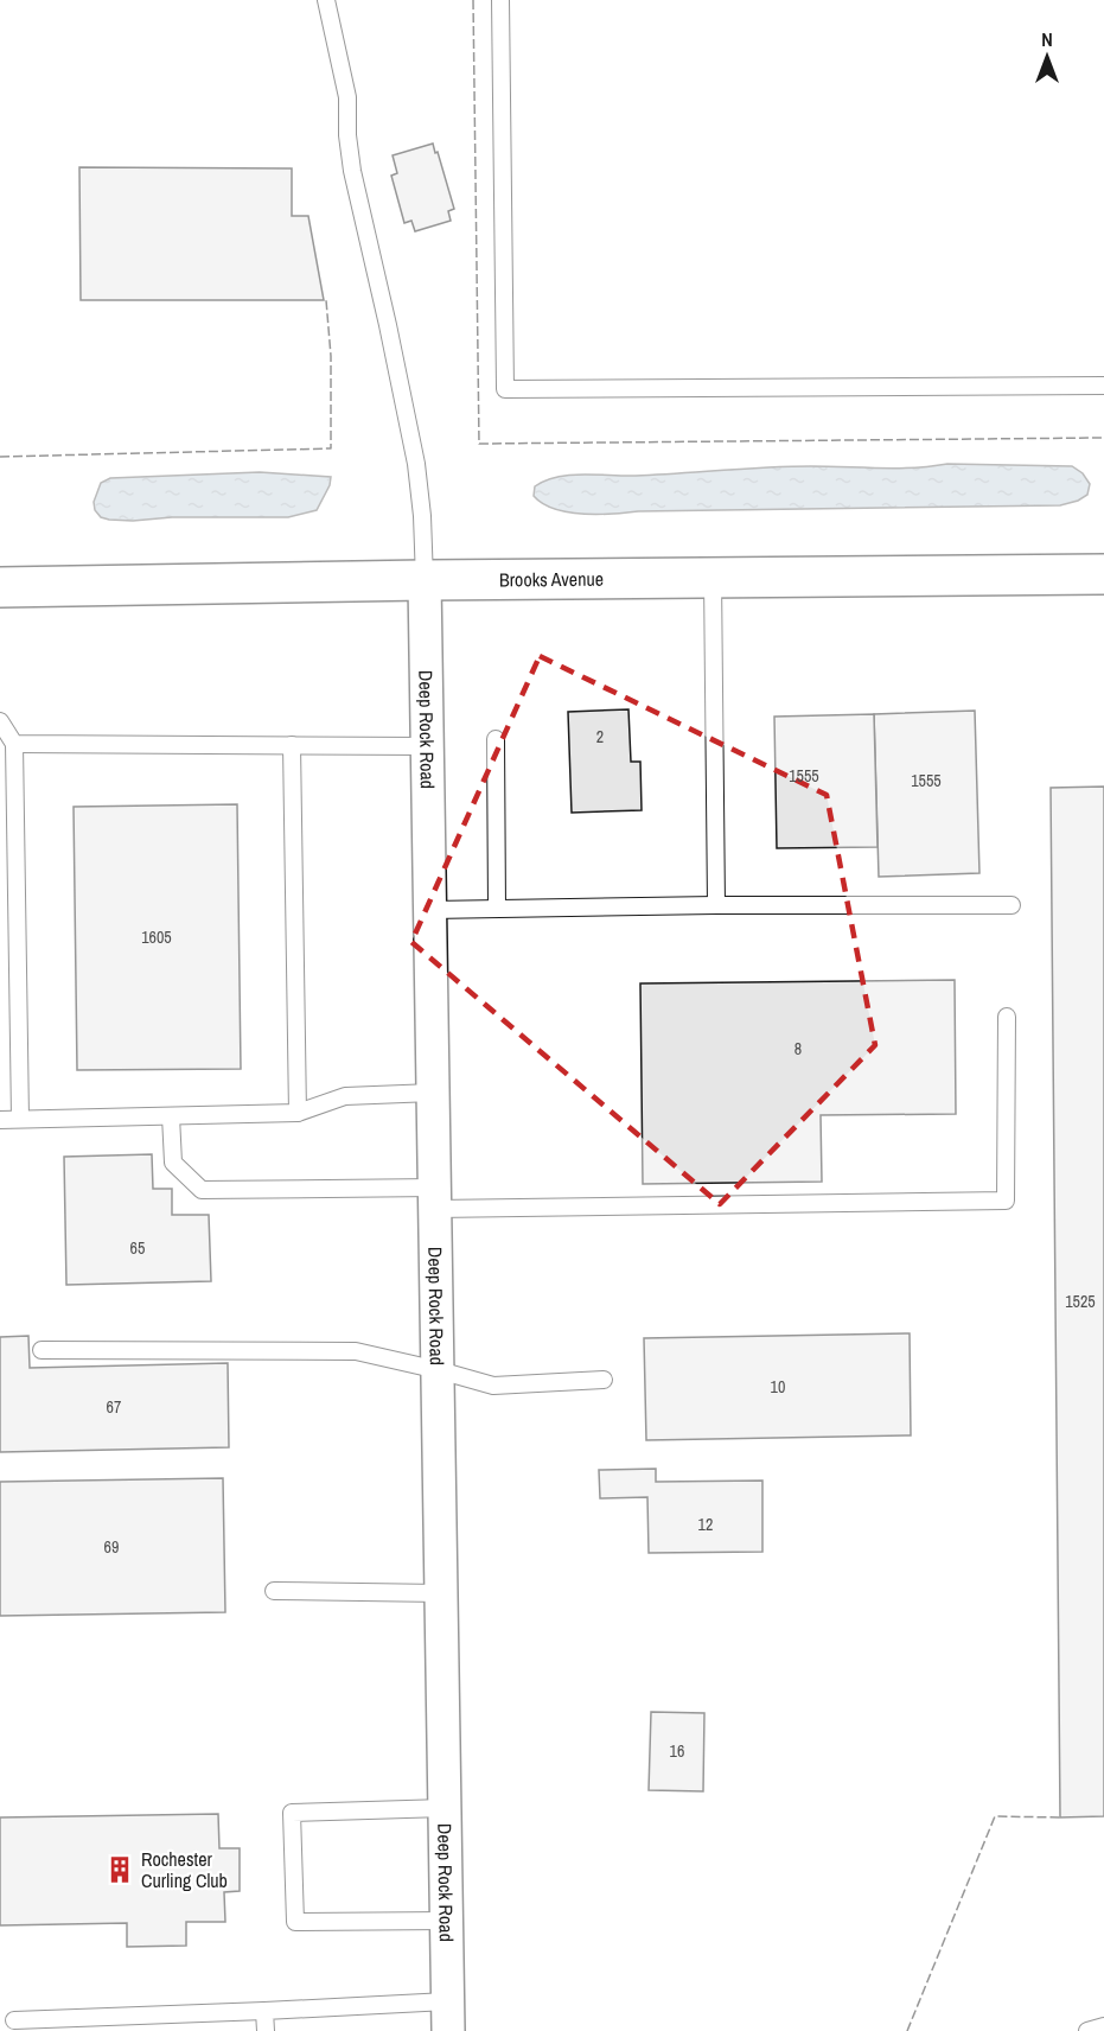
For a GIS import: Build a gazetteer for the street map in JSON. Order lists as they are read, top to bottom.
{
  "streets": {
    "main road": ["Brooks Avenue"],
    "street": ["Deep Rock Road"]
  },
  "crossings": [
    ["Brooks Avenue", "Deep Rock Road"]
  ],
  "places": {
    "building": ["Rochester Curling Club"]
  },
  "house_numbers": [
    "2",
    "1555",
    "1555",
    "1605",
    "8",
    "65",
    "1525",
    "10",
    "67",
    "12",
    "69",
    "16"
  ],
  "north": "top"
}
